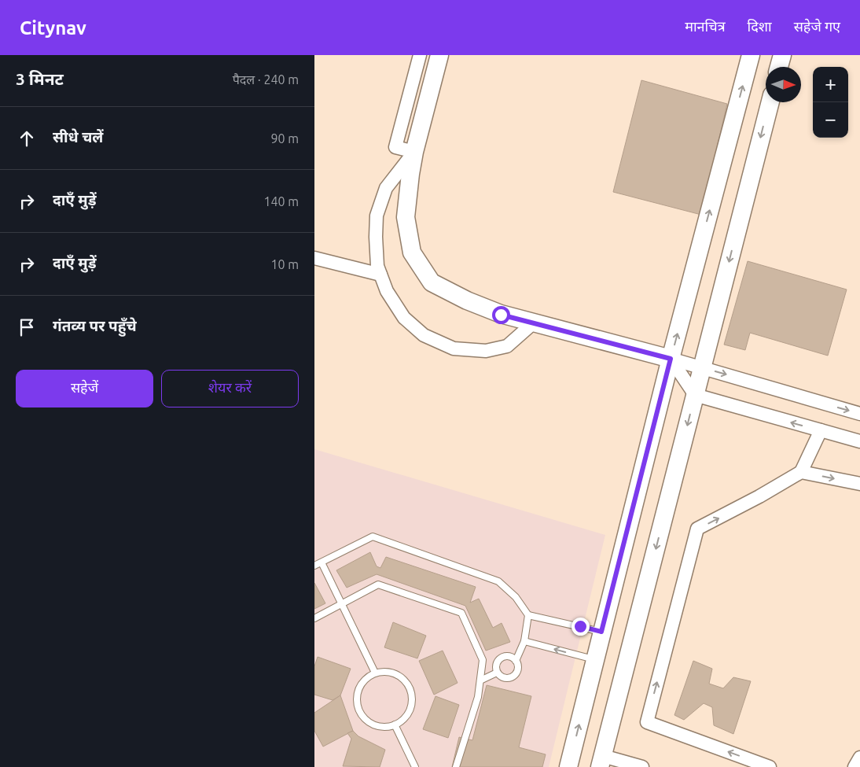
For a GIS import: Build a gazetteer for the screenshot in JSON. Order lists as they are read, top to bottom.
{
  "north": "right",
  "page": {
    "header": "Citynav",
    "nav": ["मानचित्र", "दिशा", "सहेजे गए"],
    "heading": ["3 मिनट", "पैदल · 240 m"],
    "map_buttons": ["+", "−"],
    "list": [
      ["सीधे चलें", "90 m"],
      ["दाएँ मुड़ें", "140 m"],
      ["दाएँ मुड़ें", "10 m"],
      "गंतव्य पर पहुँचे"
    ],
    "buttons": ["सहेजें", "शेयर करें"]
  }
}
